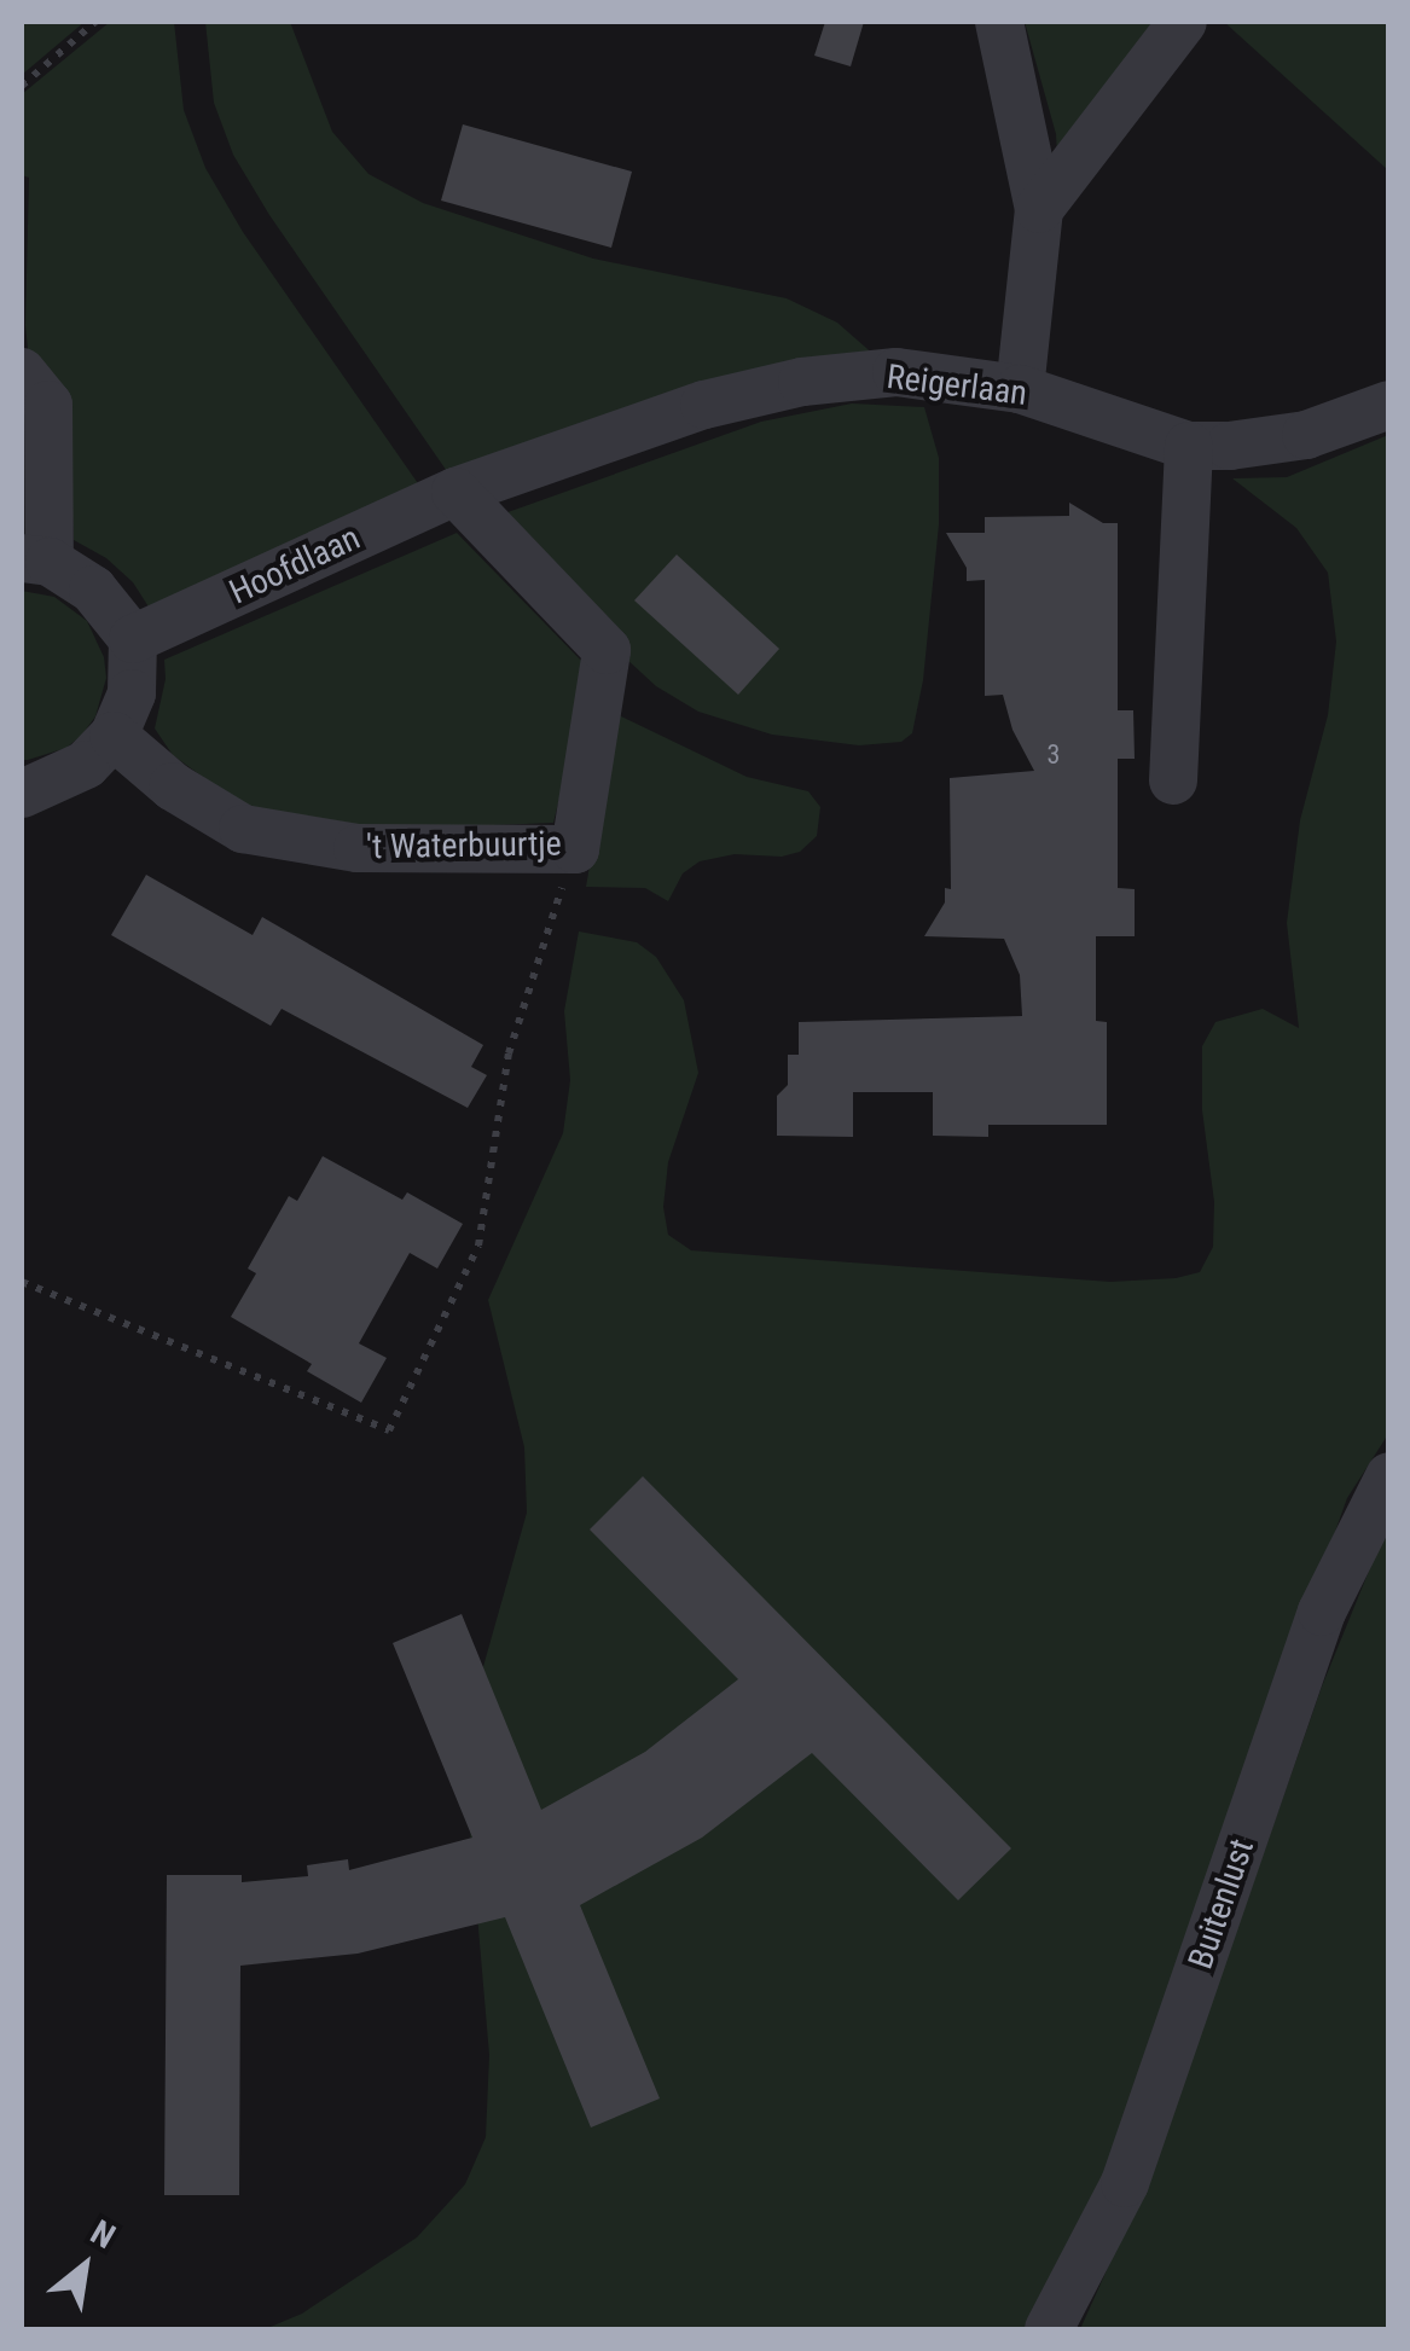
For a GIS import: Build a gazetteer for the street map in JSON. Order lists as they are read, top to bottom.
{
  "streets": {
    "street": [
      "Reigerlaan",
      "Hoofdlaan",
      "'t Waterbuurtje",
      "Buitenlust"
    ]
  },
  "crossings": [
    ["Reigerlaan", "Hoofdlaan"],
    ["Reigerlaan", "'t Waterbuurtje"],
    ["Hoofdlaan", "'t Waterbuurtje"]
  ],
  "house_numbers": ["3"],
  "north": "top right"
}
